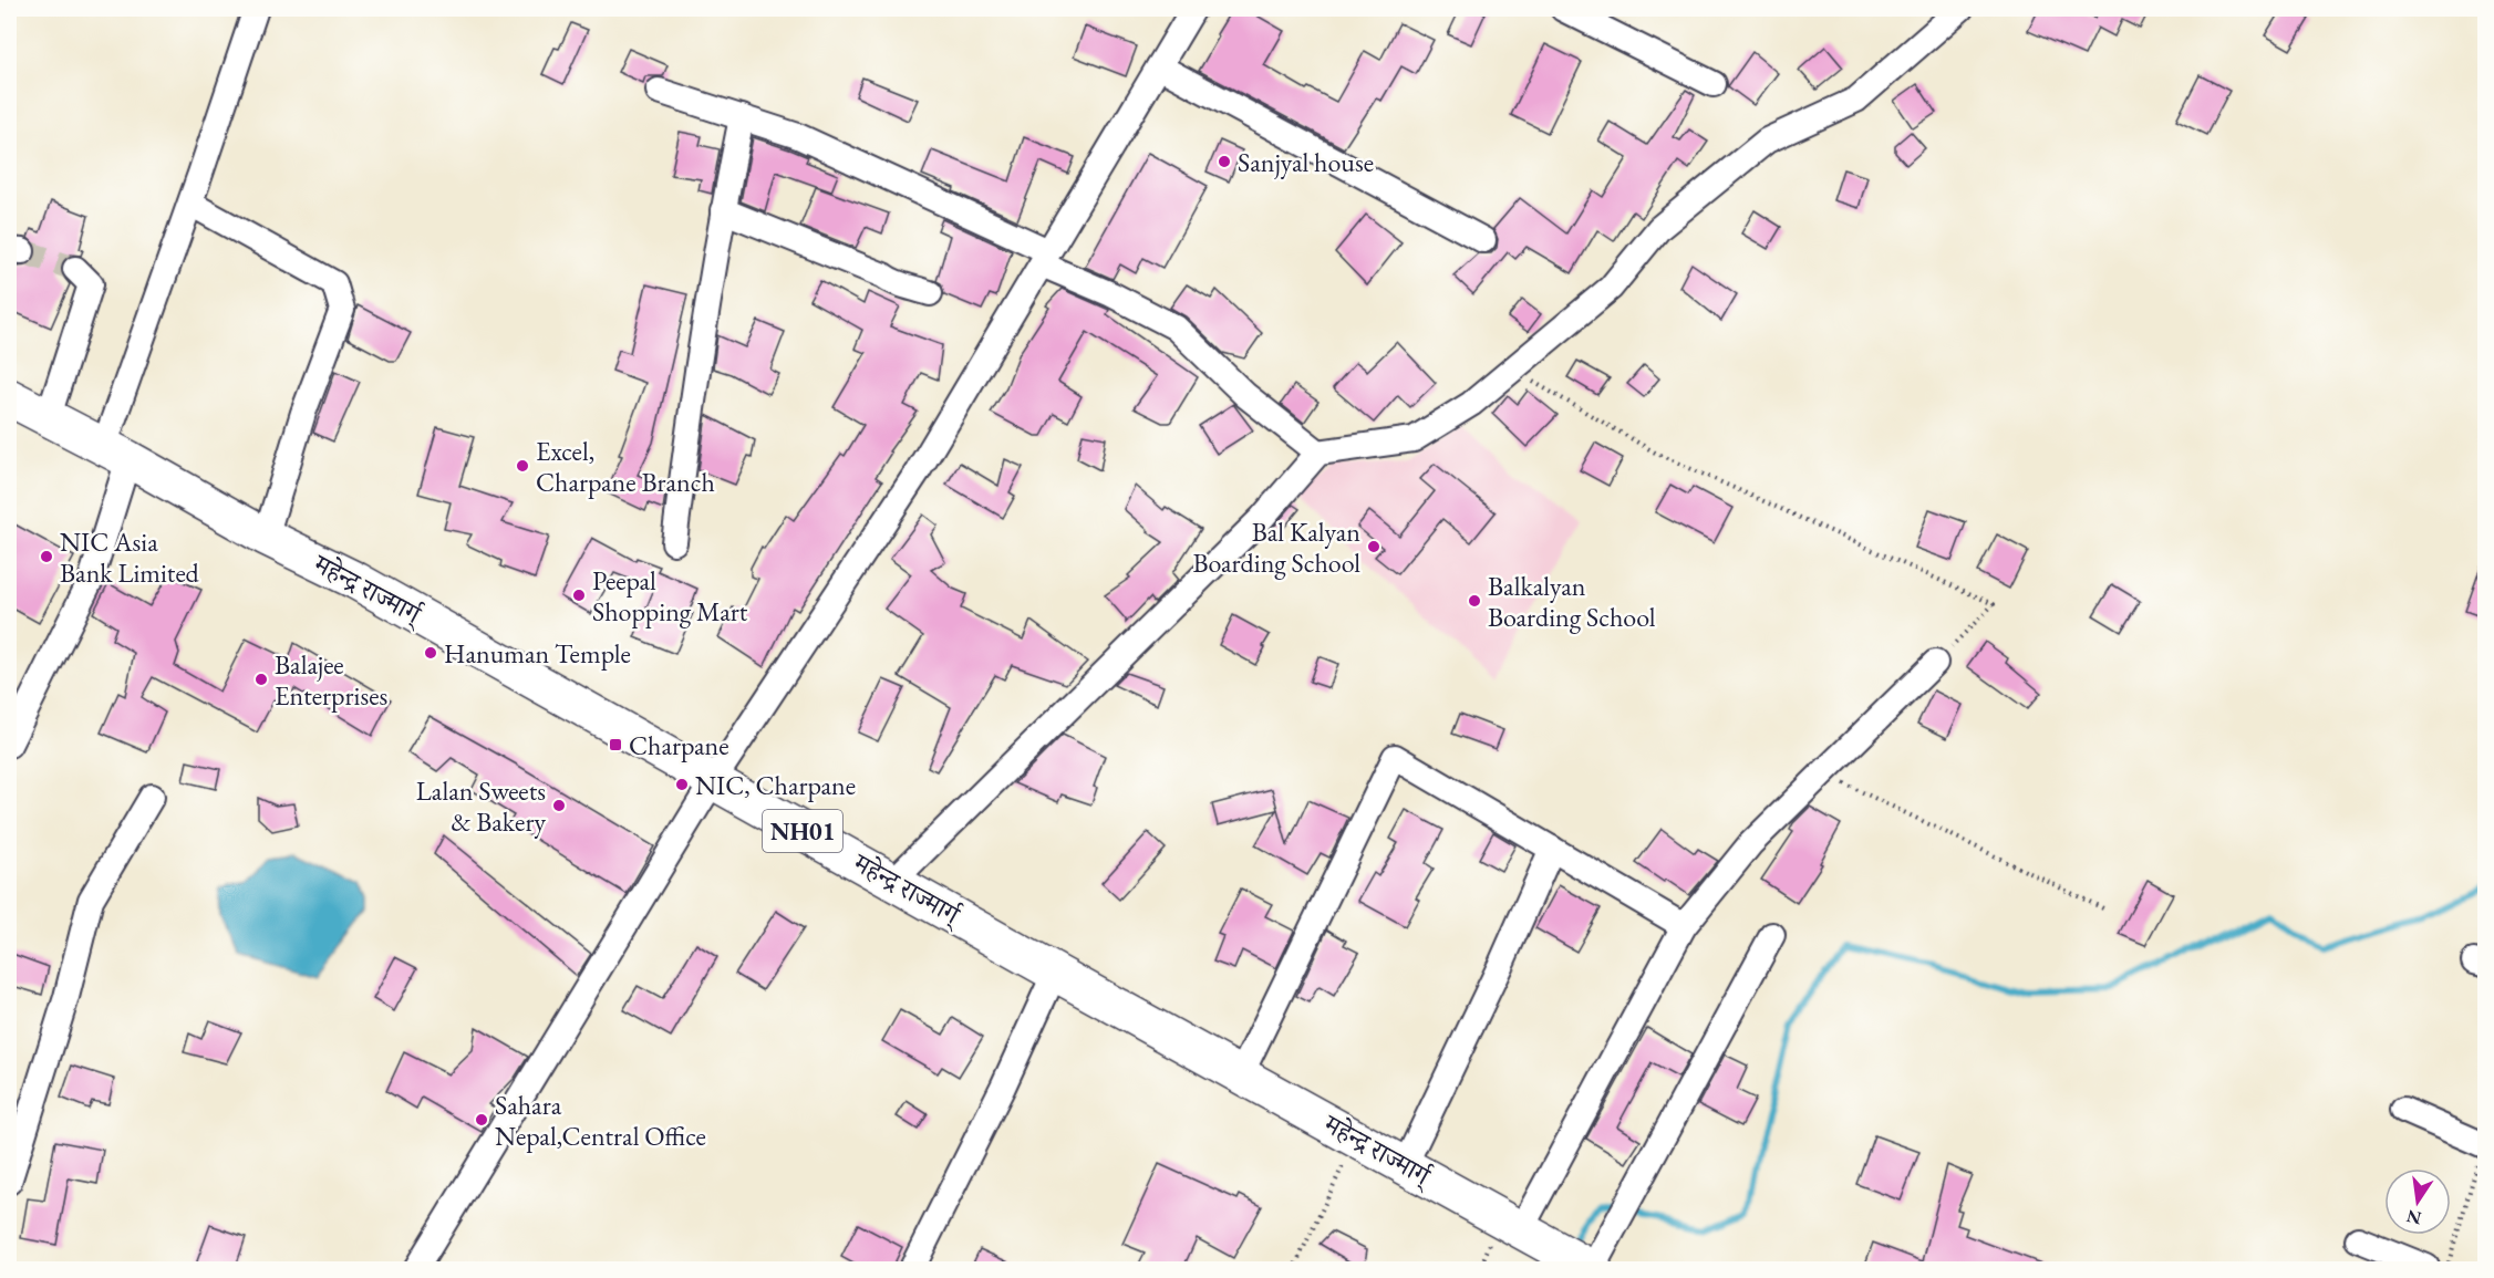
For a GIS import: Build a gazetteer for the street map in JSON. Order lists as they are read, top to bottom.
{
  "streets": {
    "highway": ["महेन्द्र राज्मार्ग्", "NH01"]
  },
  "places": {
    "other": [
      "Sanjyal house",
      "Excel, Charpane Branch",
      "Bal Kalyan Boarding School",
      "NIC Asia Bank Limited",
      "Peepal Shopping Mart",
      "Balkalyan Boarding School",
      "Hanuman Temple",
      "Balajee Enterprises",
      "NIC, Charpane",
      "Lalan Sweets & Bakery",
      "Sahara Nepal,Central Office"
    ],
    "transit": ["Charpane"]
  },
  "north": "bottom"
}
